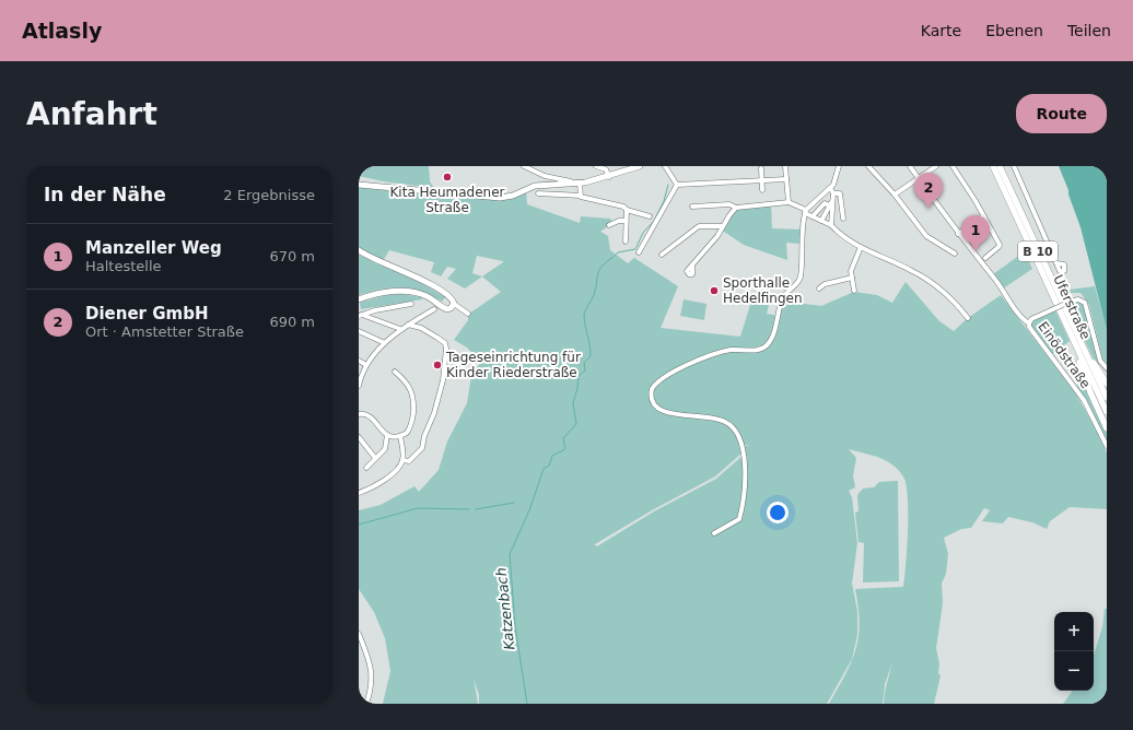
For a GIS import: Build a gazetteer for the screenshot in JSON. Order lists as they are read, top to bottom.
{
  "streets": {
    "highway": ["B 10", "Uferstraße"],
    "street": ["Einödstraße"]
  },
  "water": ["Katzenbach"],
  "places": ["Kita Heumadener Straße", "Sporthalle Hedelfingen", "Tageseinrichtung für Kinder Riederstraße"],
  "page": {
    "header": "Atlasly",
    "nav": ["Karte", "Ebenen", "Teilen"],
    "buttons": "Route",
    "title": "Anfahrt",
    "heading": ["In der Nähe", "2 Ergebnisse"],
    "pins": ["2", "1"],
    "list": [
      {
        "mark": "1",
        "name": "Manzeller Weg",
        "note": "Haltestelle",
        "value": "670 m"
      },
      {
        "mark": "2",
        "name": "Diener GmbH",
        "note": "Ort · Amstetter Straße",
        "value": "690 m"
      }
    ],
    "map_buttons": ["+", "−"]
  }
}
